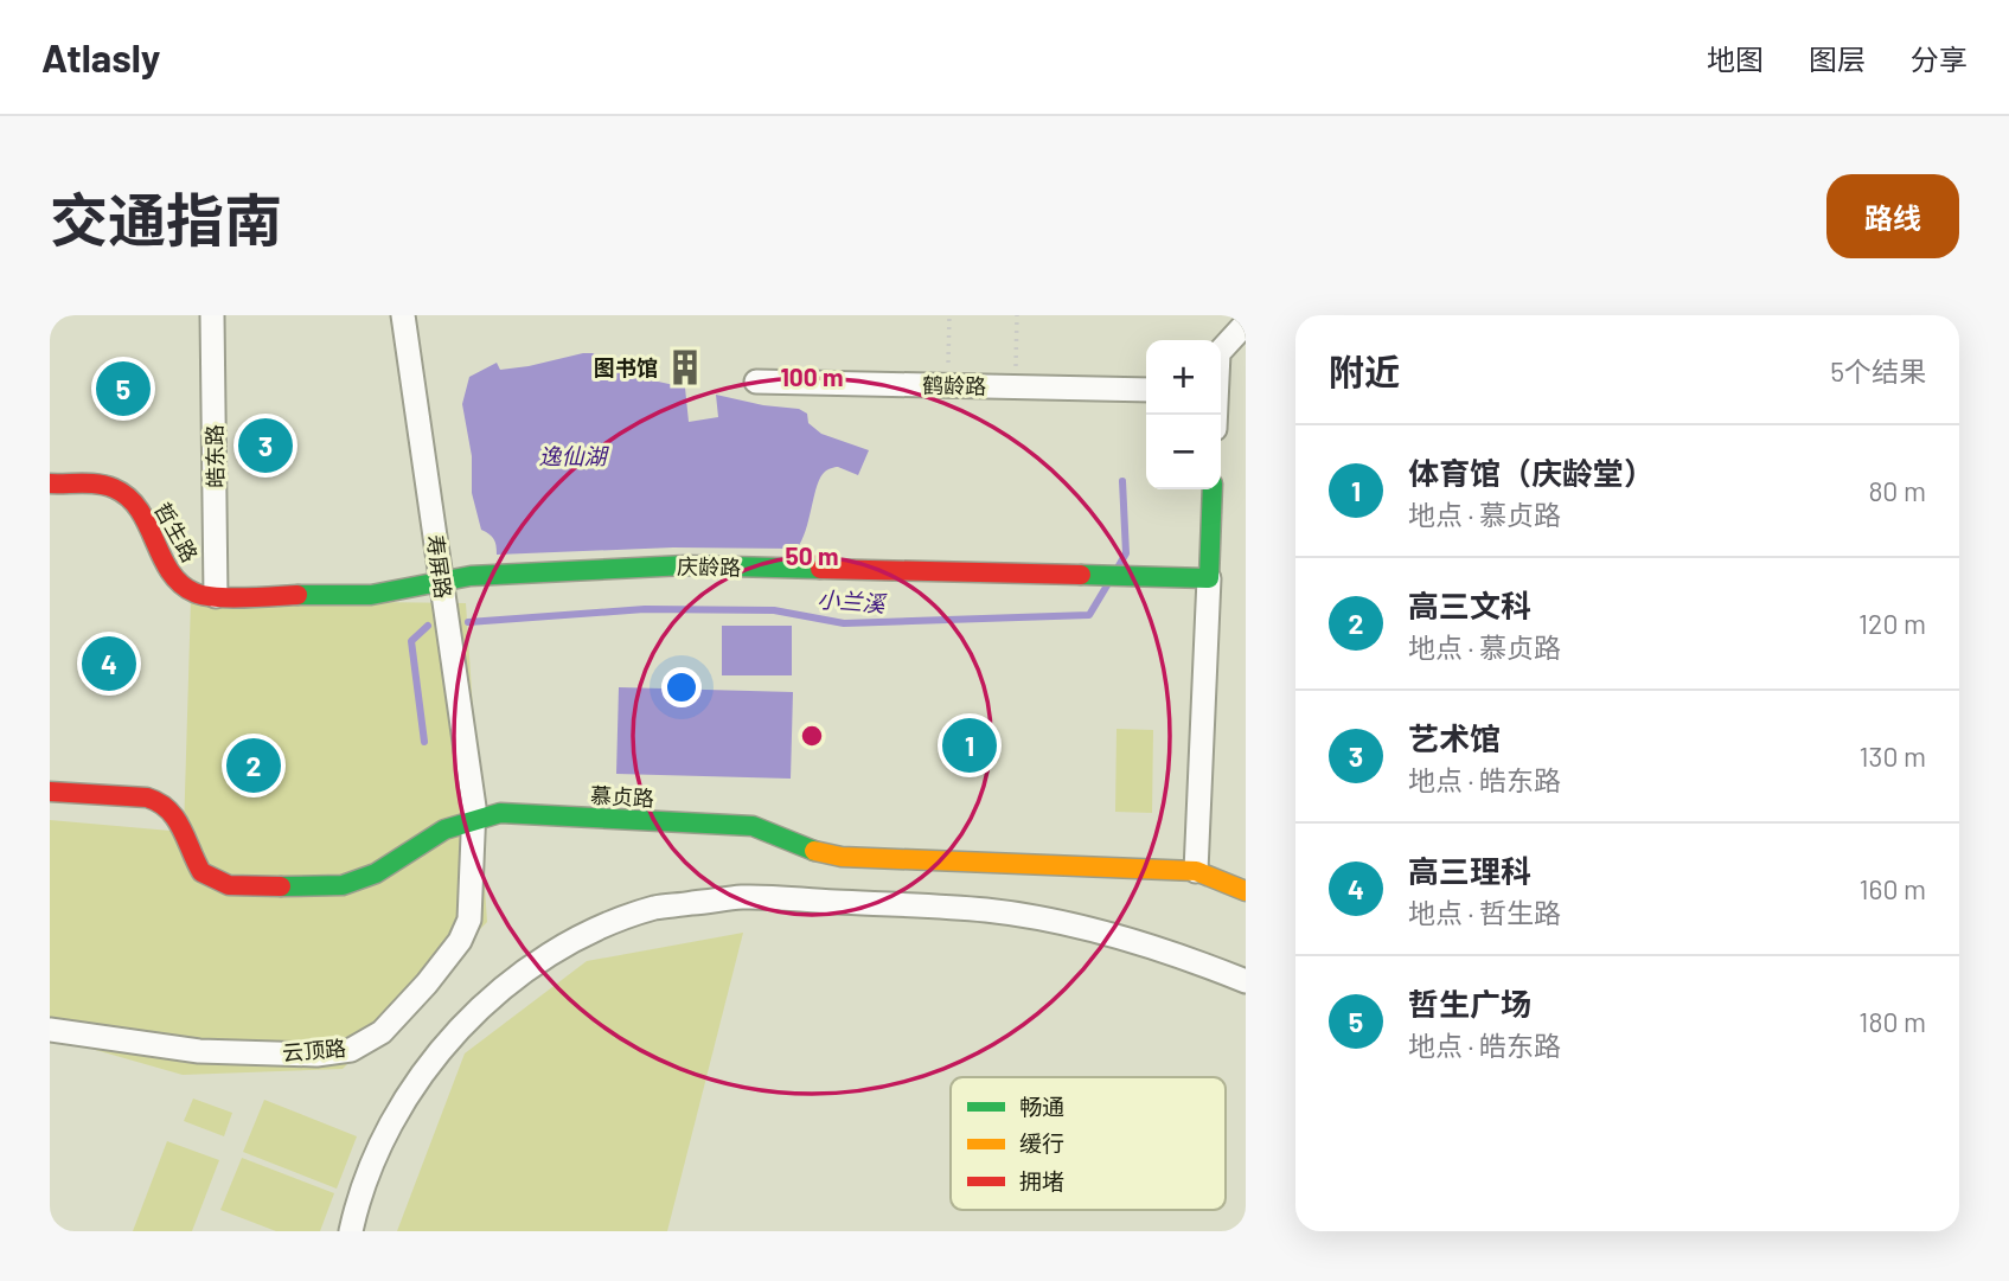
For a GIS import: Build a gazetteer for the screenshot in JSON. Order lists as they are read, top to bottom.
{
  "streets": {
    "street": [
      "鹤龄路",
      "皓东路",
      "哲生路",
      "寿屏路",
      "庆龄路",
      "慕贞路",
      "云顶路"
    ]
  },
  "crossings": [
    ["皓东路", "哲生路"],
    ["皓东路", "庆龄路"],
    ["哲生路", "庆龄路"],
    ["寿屏路", "庆龄路"],
    ["寿屏路", "慕贞路"],
    ["寿屏路", "云顶路"],
    ["慕贞路", "云顶路"]
  ],
  "water": ["逸仙湖", "小兰溪"],
  "places": {
    "building": ["图书馆"]
  },
  "legend": ["畅通", "缓行", "拥堵"],
  "page": {
    "header": "Atlasly",
    "nav": ["地图", "图层", "分享"],
    "title": "交通指南",
    "buttons": "路线",
    "heading": ["附近", "5个结果"],
    "map_buttons": ["+", "−"],
    "pins": [
      "5",
      "3",
      "4",
      "1",
      "2"
    ],
    "list": [
      {
        "mark": "1",
        "name": "体育馆（庆龄堂）",
        "note": "地点 · 慕贞路",
        "value": "80 m"
      },
      {
        "mark": "2",
        "name": "高三文科",
        "note": "地点 · 慕贞路",
        "value": "120 m"
      },
      {
        "mark": "3",
        "name": "艺术馆",
        "note": "地点 · 皓东路",
        "value": "130 m"
      },
      {
        "mark": "4",
        "name": "高三理科",
        "note": "地点 · 哲生路",
        "value": "160 m"
      },
      {
        "mark": "5",
        "name": "哲生广场",
        "note": "地点 · 皓东路",
        "value": "180 m"
      }
    ]
  },
  "rings": ["100 m", "50 m"]
}
